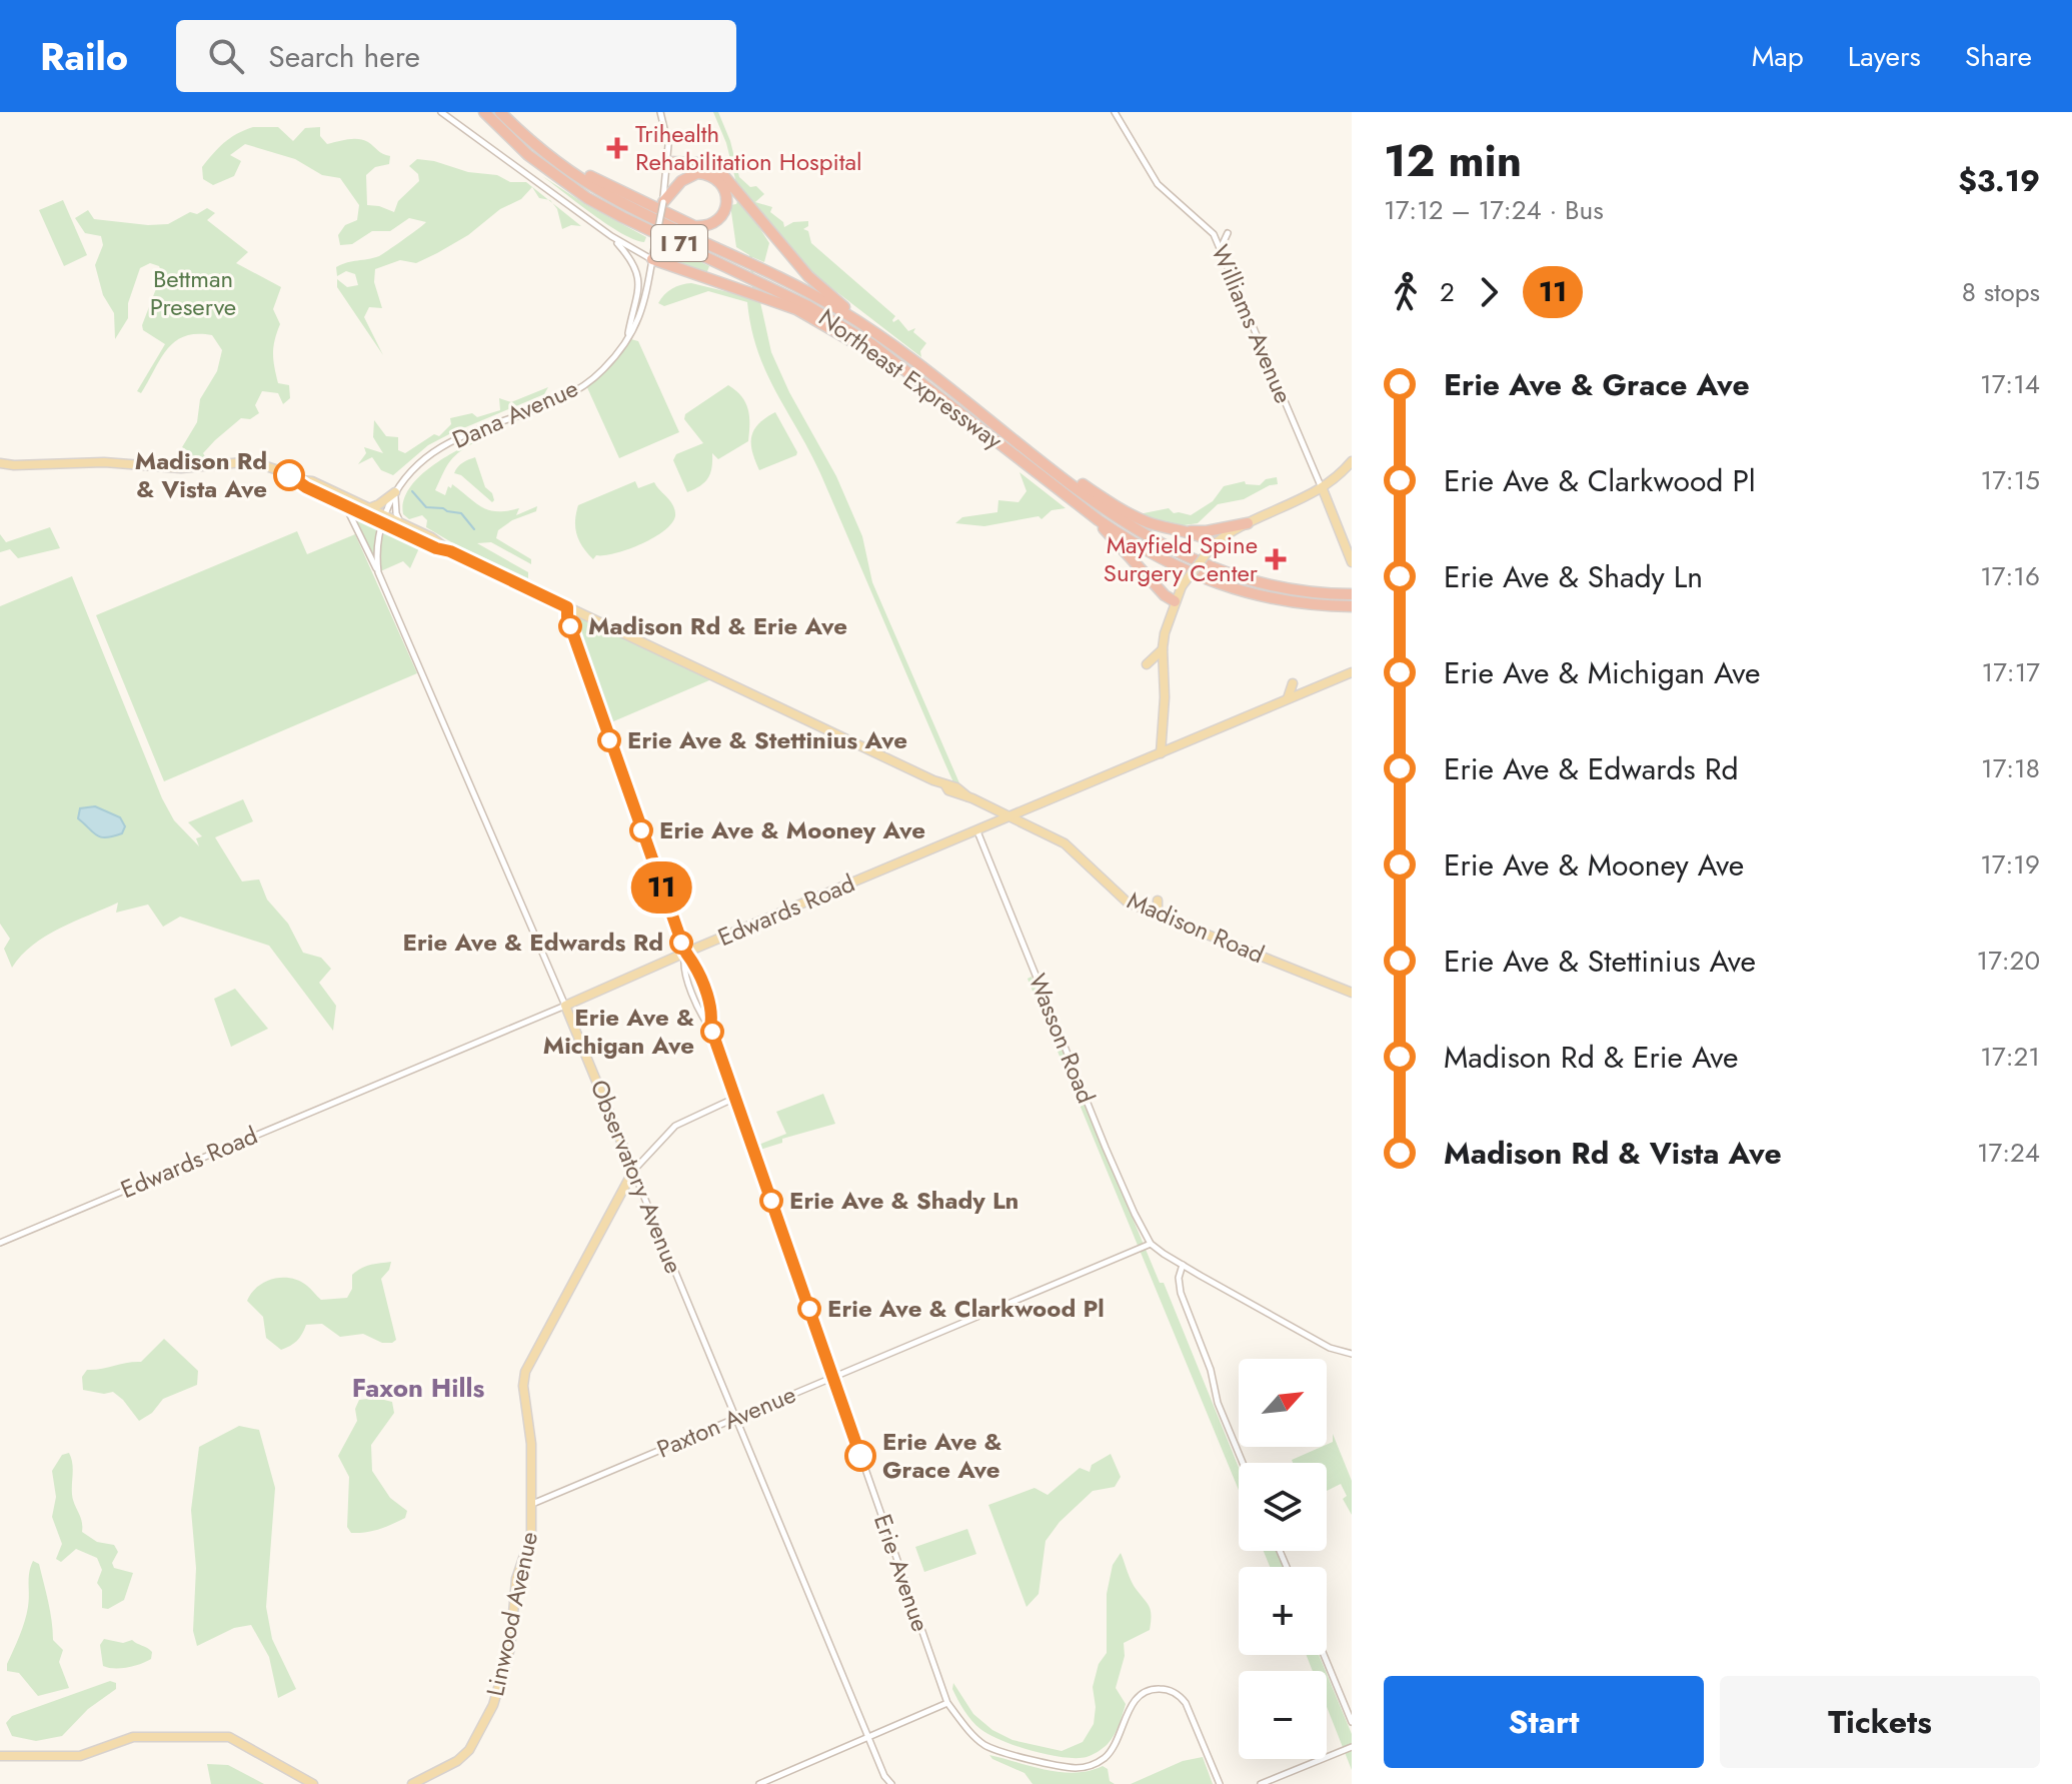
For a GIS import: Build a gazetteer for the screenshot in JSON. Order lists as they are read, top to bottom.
{
  "streets": {
    "highway": ["I 71", "Northeast Expressway"],
    "main road": [
      "Williams Avenue",
      "Edwards Road",
      "Madison Road",
      "Observatory Avenue",
      "Linwood Avenue"
    ],
    "street": [
      "Dana Avenue",
      "Wasson Road",
      "Paxton Avenue",
      "Erie Avenue"
    ]
  },
  "crossings": [
    ["Dana Avenue", "Madison Road"],
    ["Dana Avenue", "Observatory Avenue"],
    ["Edwards Road", "Madison Road"],
    ["Edwards Road", "Wasson Road"],
    ["Edwards Road", "Observatory Avenue"],
    ["Edwards Road", "Erie Avenue"],
    ["Madison Road", "Observatory Avenue"],
    ["Madison Road", "Erie Avenue"],
    ["Wasson Road", "Paxton Avenue"],
    ["Observatory Avenue", "Paxton Avenue"],
    ["Observatory Avenue", "Linwood Avenue"],
    ["Paxton Avenue", "Erie Avenue"],
    ["Paxton Avenue", "Linwood Avenue"]
  ],
  "districts": ["Faxon Hills"],
  "parks": ["Bettman Preserve"],
  "places": {
    "health": ["Trihealth Rehabilitation Hospital", "Mayfield Spine Surgery Center"],
    "other": [
      "Madison Rd & Vista Ave",
      "Madison Rd & Erie Ave",
      "Erie Ave & Stettinius Ave",
      "Erie Ave & Mooney Ave",
      "Erie Ave & Edwards Rd",
      "Erie Ave & Michigan Ave",
      "Erie Ave & Shady Ln",
      "Erie Ave & Clarkwood Pl",
      "Erie Ave & Grace Ave"
    ]
  },
  "lines": ["bus line 11"],
  "north": "top right",
  "page": {
    "header": "Railo",
    "search": "Search here",
    "nav": ["Map", "Layers", "Share"],
    "on_map": "11",
    "heading": ["12 min", "17:12 – 17:24 · Bus", "$3.19"],
    "legs": ["2", "11", "8 stops"],
    "list": [
      {
        "name": "Erie Ave & Grace Ave",
        "value": "17:14"
      },
      {
        "name": "Erie Ave & Clarkwood Pl",
        "value": "17:15"
      },
      {
        "name": "Erie Ave & Shady Ln",
        "value": "17:16"
      },
      {
        "name": "Erie Ave & Michigan Ave",
        "value": "17:17"
      },
      {
        "name": "Erie Ave & Edwards Rd",
        "value": "17:18"
      },
      {
        "name": "Erie Ave & Mooney Ave",
        "value": "17:19"
      },
      {
        "name": "Erie Ave & Stettinius Ave",
        "value": "17:20"
      },
      {
        "name": "Madison Rd & Erie Ave",
        "value": "17:21"
      },
      {
        "name": "Madison Rd & Vista Ave",
        "value": "17:24"
      }
    ],
    "map_buttons": ["+", "−"],
    "buttons": ["Start", "Tickets"]
  }
}
